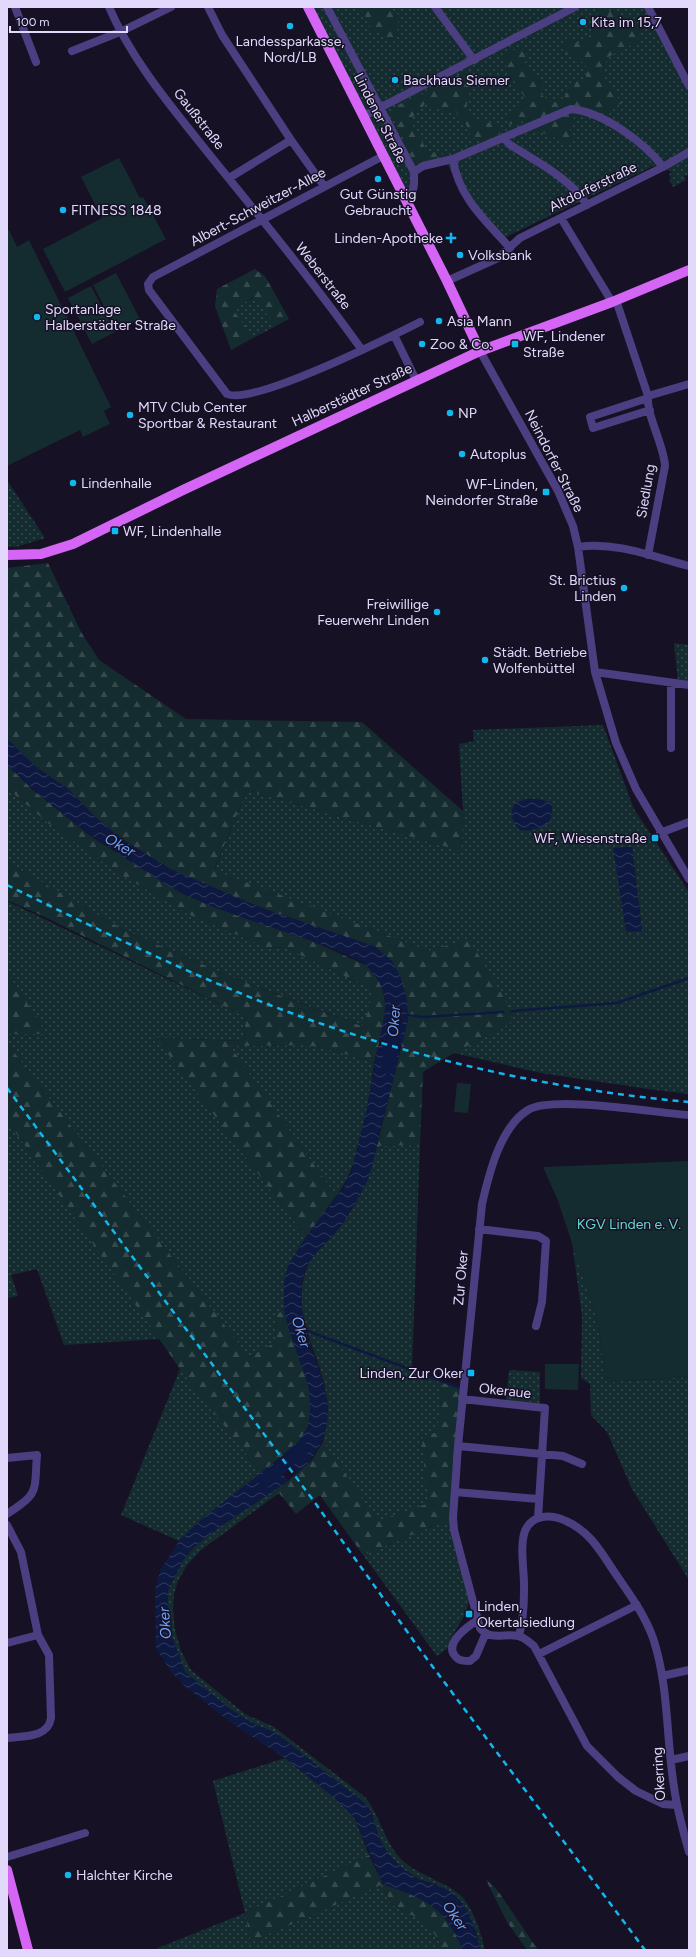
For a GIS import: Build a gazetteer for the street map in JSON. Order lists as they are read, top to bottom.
{
  "streets": {
    "main road": ["Lindener Straße", "Halberstädter Straße"],
    "street": [
      "Gaußstraße",
      "Altdorferstraße",
      "Albert-Schweitzer-Allee",
      "Weberstraße",
      "Neindorfer Straße",
      "Siedlung",
      "Zur Oker",
      "Okeraue",
      "Okerring"
    ]
  },
  "crossings": [
    ["Lindener Straße", "Altdorferstraße"],
    ["Lindener Straße", "Albert-Schweitzer-Allee"],
    ["Lindener Straße", "Halberstädter Straße"],
    ["Lindener Straße", "Neindorfer Straße"],
    ["Gaußstraße", "Albert-Schweitzer-Allee"],
    ["Gaußstraße", "Weberstraße"],
    ["Altdorferstraße", "Siedlung"],
    ["Albert-Schweitzer-Allee", "Weberstraße"],
    ["Halberstädter Straße", "Neindorfer Straße"],
    ["Halberstädter Straße", "Siedlung"],
    ["Zur Oker", "Okeraue"]
  ],
  "water": ["Oker"],
  "parks": ["KGV Linden e. V."],
  "places": {
    "other": [
      "Kita im 15,7",
      "Landessparkasse, Nord/LB",
      "Backhaus Siemer",
      "Gut Günstig Gebraucht",
      "FITNESS 1848",
      "Volksbank",
      "Sportanlage Halberstädter Straße",
      "Asia Mann",
      "Zoo & Co.",
      "NP",
      "MTV Club Center Sportbar & Restaurant",
      "Autoplus",
      "Lindenhalle",
      "St. Brictius Linden",
      "Freiwillige Feuerwehr Linden",
      "Städt. Betriebe Wolfenbüttel",
      "Halchter Kirche"
    ],
    "health": ["Linden-Apotheke"],
    "transit": [
      "WF, Lindener Straße",
      "WF-Linden, Neindorfer Straße",
      "WF, Lindenhalle",
      "WF, Wiesenstraße",
      "Linden, Zur Oker",
      "Linden, Okertalsiedlung"
    ]
  },
  "scale_bar": "100 m"
}
